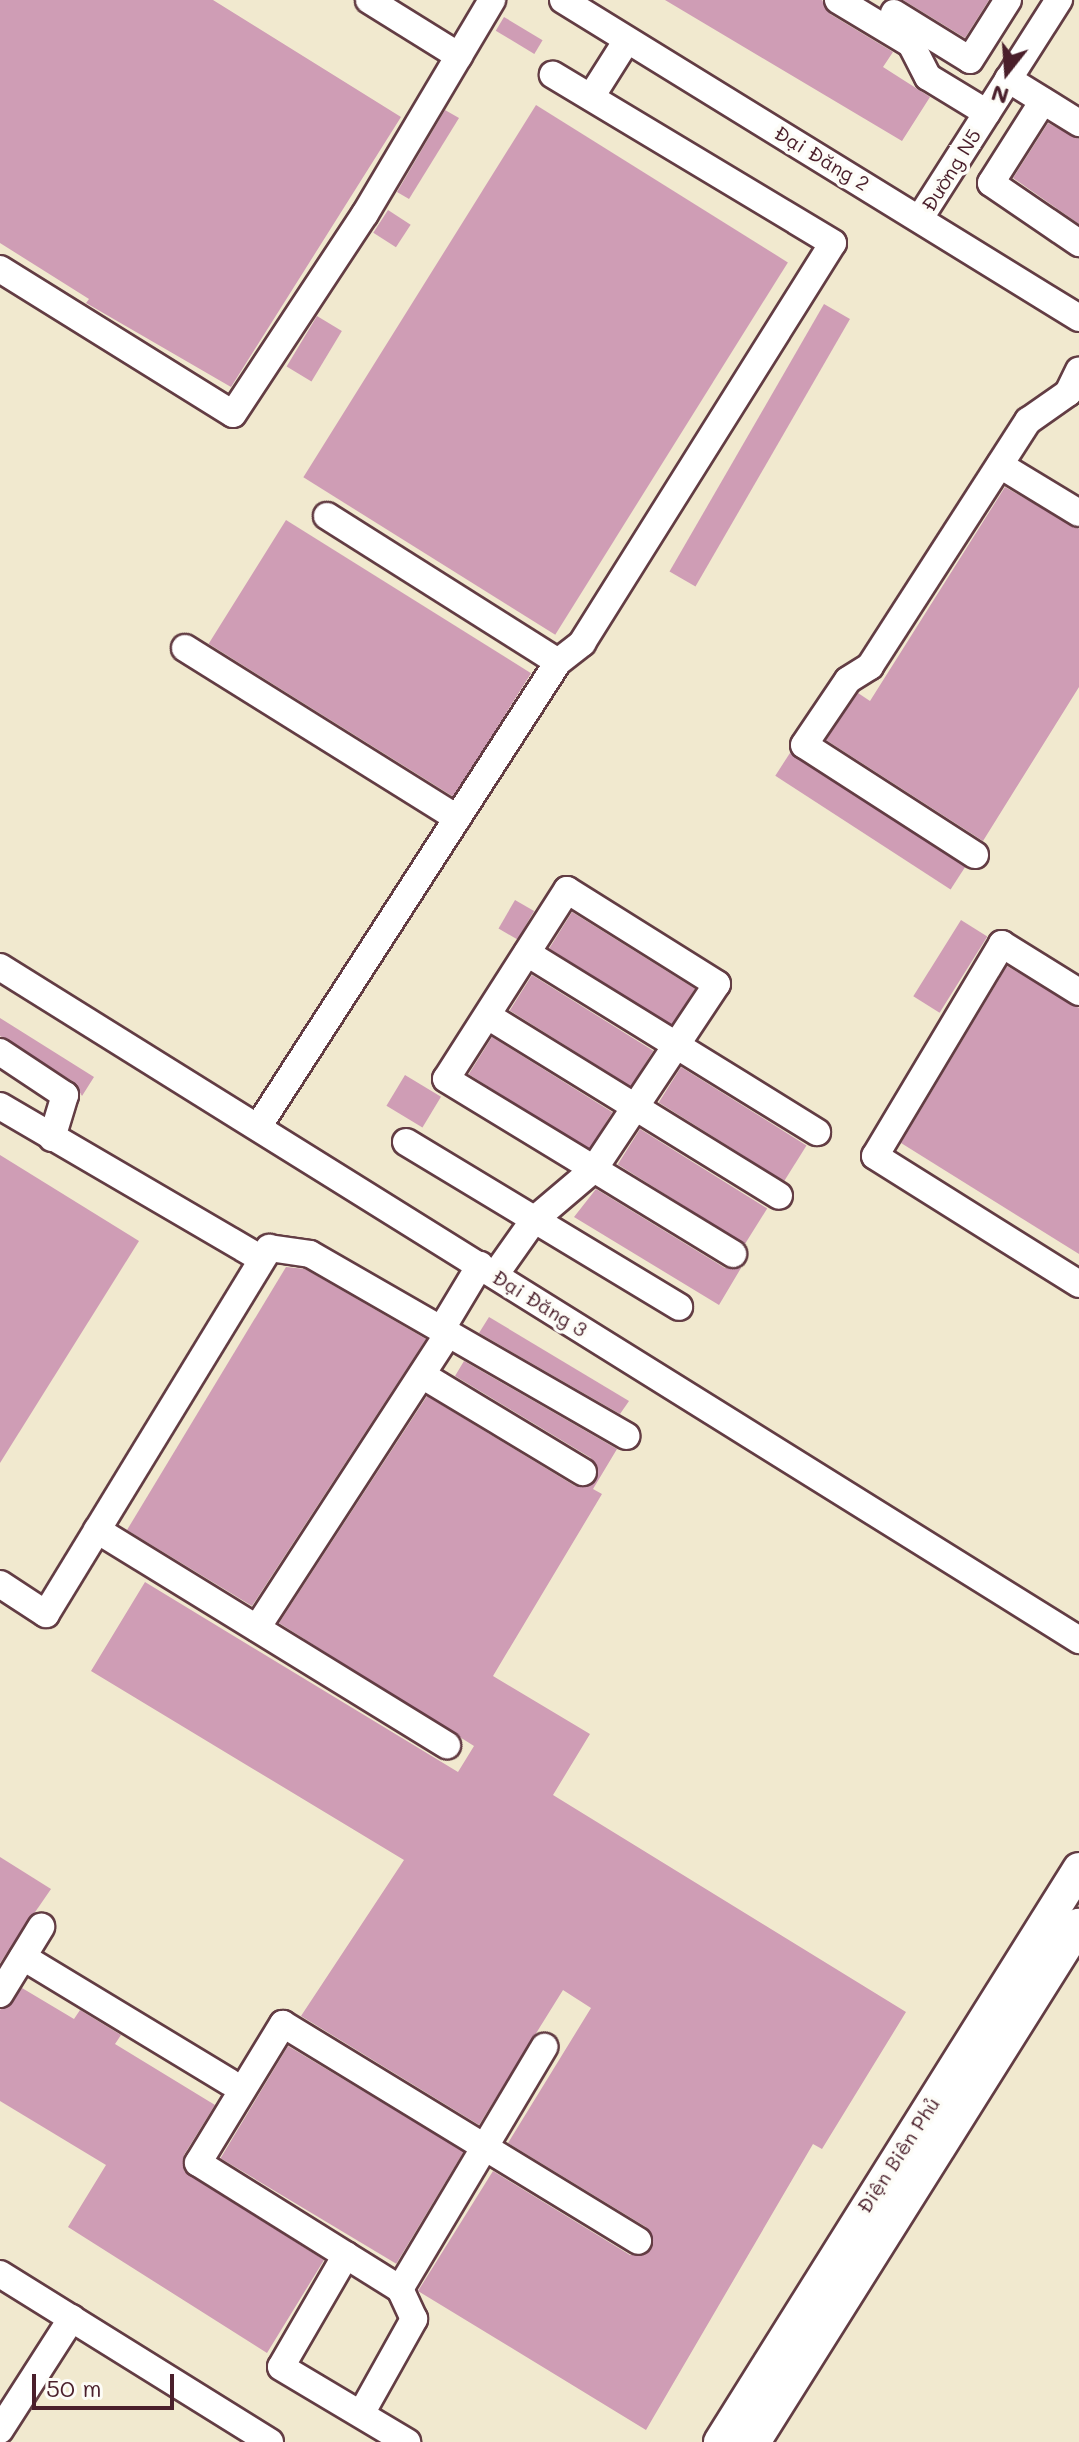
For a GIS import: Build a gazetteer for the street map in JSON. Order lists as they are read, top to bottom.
{
  "streets": {
    "main road": ["Điện Biên Phủ"],
    "street": ["Đại Đăng 2", "Đường N5", "Đại Đăng 3"]
  },
  "crossings": [
    ["Đại Đăng 2", "Đường N5"]
  ],
  "scale_bar": "50 m",
  "north": "bottom"
}
